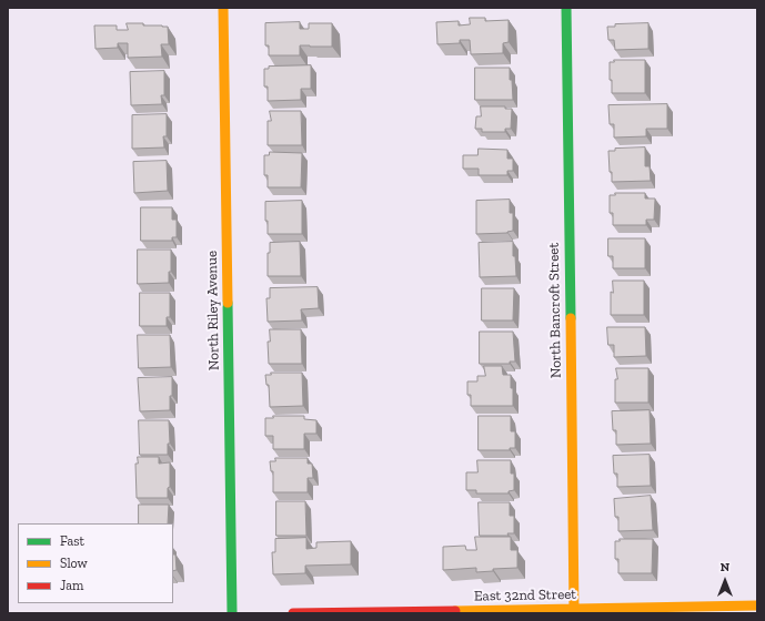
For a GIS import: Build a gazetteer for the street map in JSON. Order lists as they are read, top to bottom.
{
  "streets": {
    "street": ["North Riley Avenue", "North Bancroft Street", "East 32nd Street"]
  },
  "crossings": [
    ["North Bancroft Street", "East 32nd Street"]
  ],
  "legend": ["Fast", "Slow", "Jam"],
  "north": "top"
}
